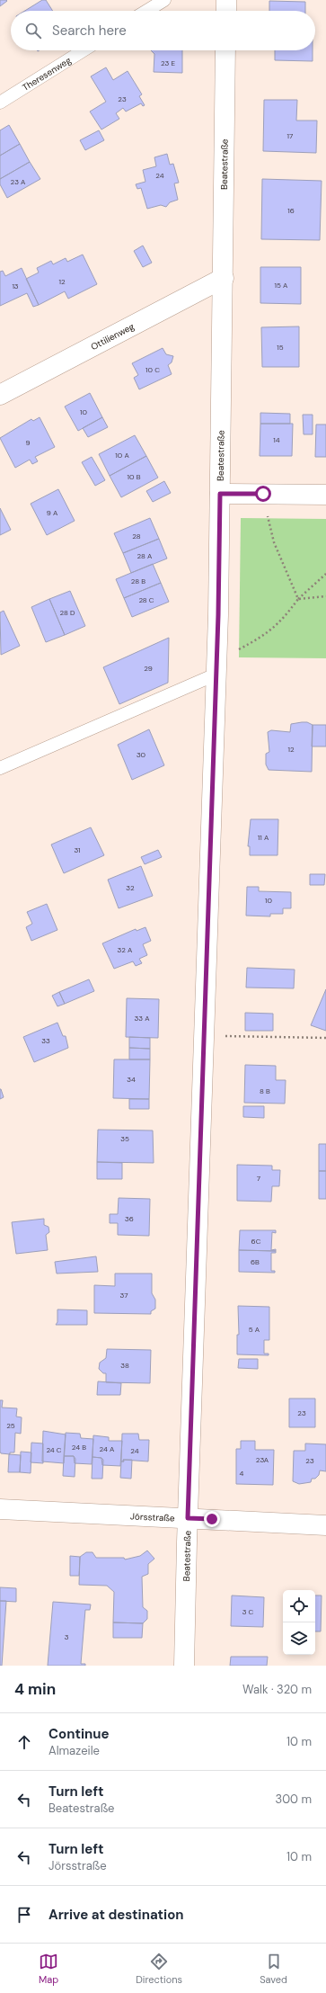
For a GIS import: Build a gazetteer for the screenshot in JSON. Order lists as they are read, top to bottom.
{
  "streets": {
    "street": ["Beatestraße", "Ottilienweg", "Jörsstraße"],
    "lane": ["Theresenweg"]
  },
  "crossings": [
    ["Beatestraße", "Ottilienweg"],
    ["Beatestraße", "Jörsstraße"]
  ],
  "house_numbers": [
    "23 E",
    "23",
    "17",
    "24",
    "23 A",
    "16",
    "12",
    "15 A",
    "13",
    "15",
    "10 C",
    "10",
    "14",
    "9",
    "10 A",
    "10 B",
    "9 A",
    "28",
    "28 A",
    "28 B",
    "28 C",
    "28 D",
    "29",
    "12",
    "30",
    "11 A",
    "31",
    "32",
    "10",
    "32 A",
    "33 A",
    "33",
    "34",
    "8 B",
    "35",
    "7",
    "36",
    "6C",
    "6B",
    "37",
    "5 A",
    "38",
    "23",
    "25",
    "24 B",
    "24 A",
    "24 C",
    "24",
    "23A",
    "23",
    "4",
    "3 C",
    "3"
  ],
  "page": {
    "search": "Search here",
    "heading": ["4 min", "Walk · 320 m"],
    "list": [
      ["Continue", "Almazeile", "10 m"],
      ["Turn left", "Beatestraße", "300 m"],
      ["Turn left", "Jörsstraße", "10 m"],
      "Arrive at destination"
    ],
    "nav": ["Map", "Directions", "Saved"]
  }
}
